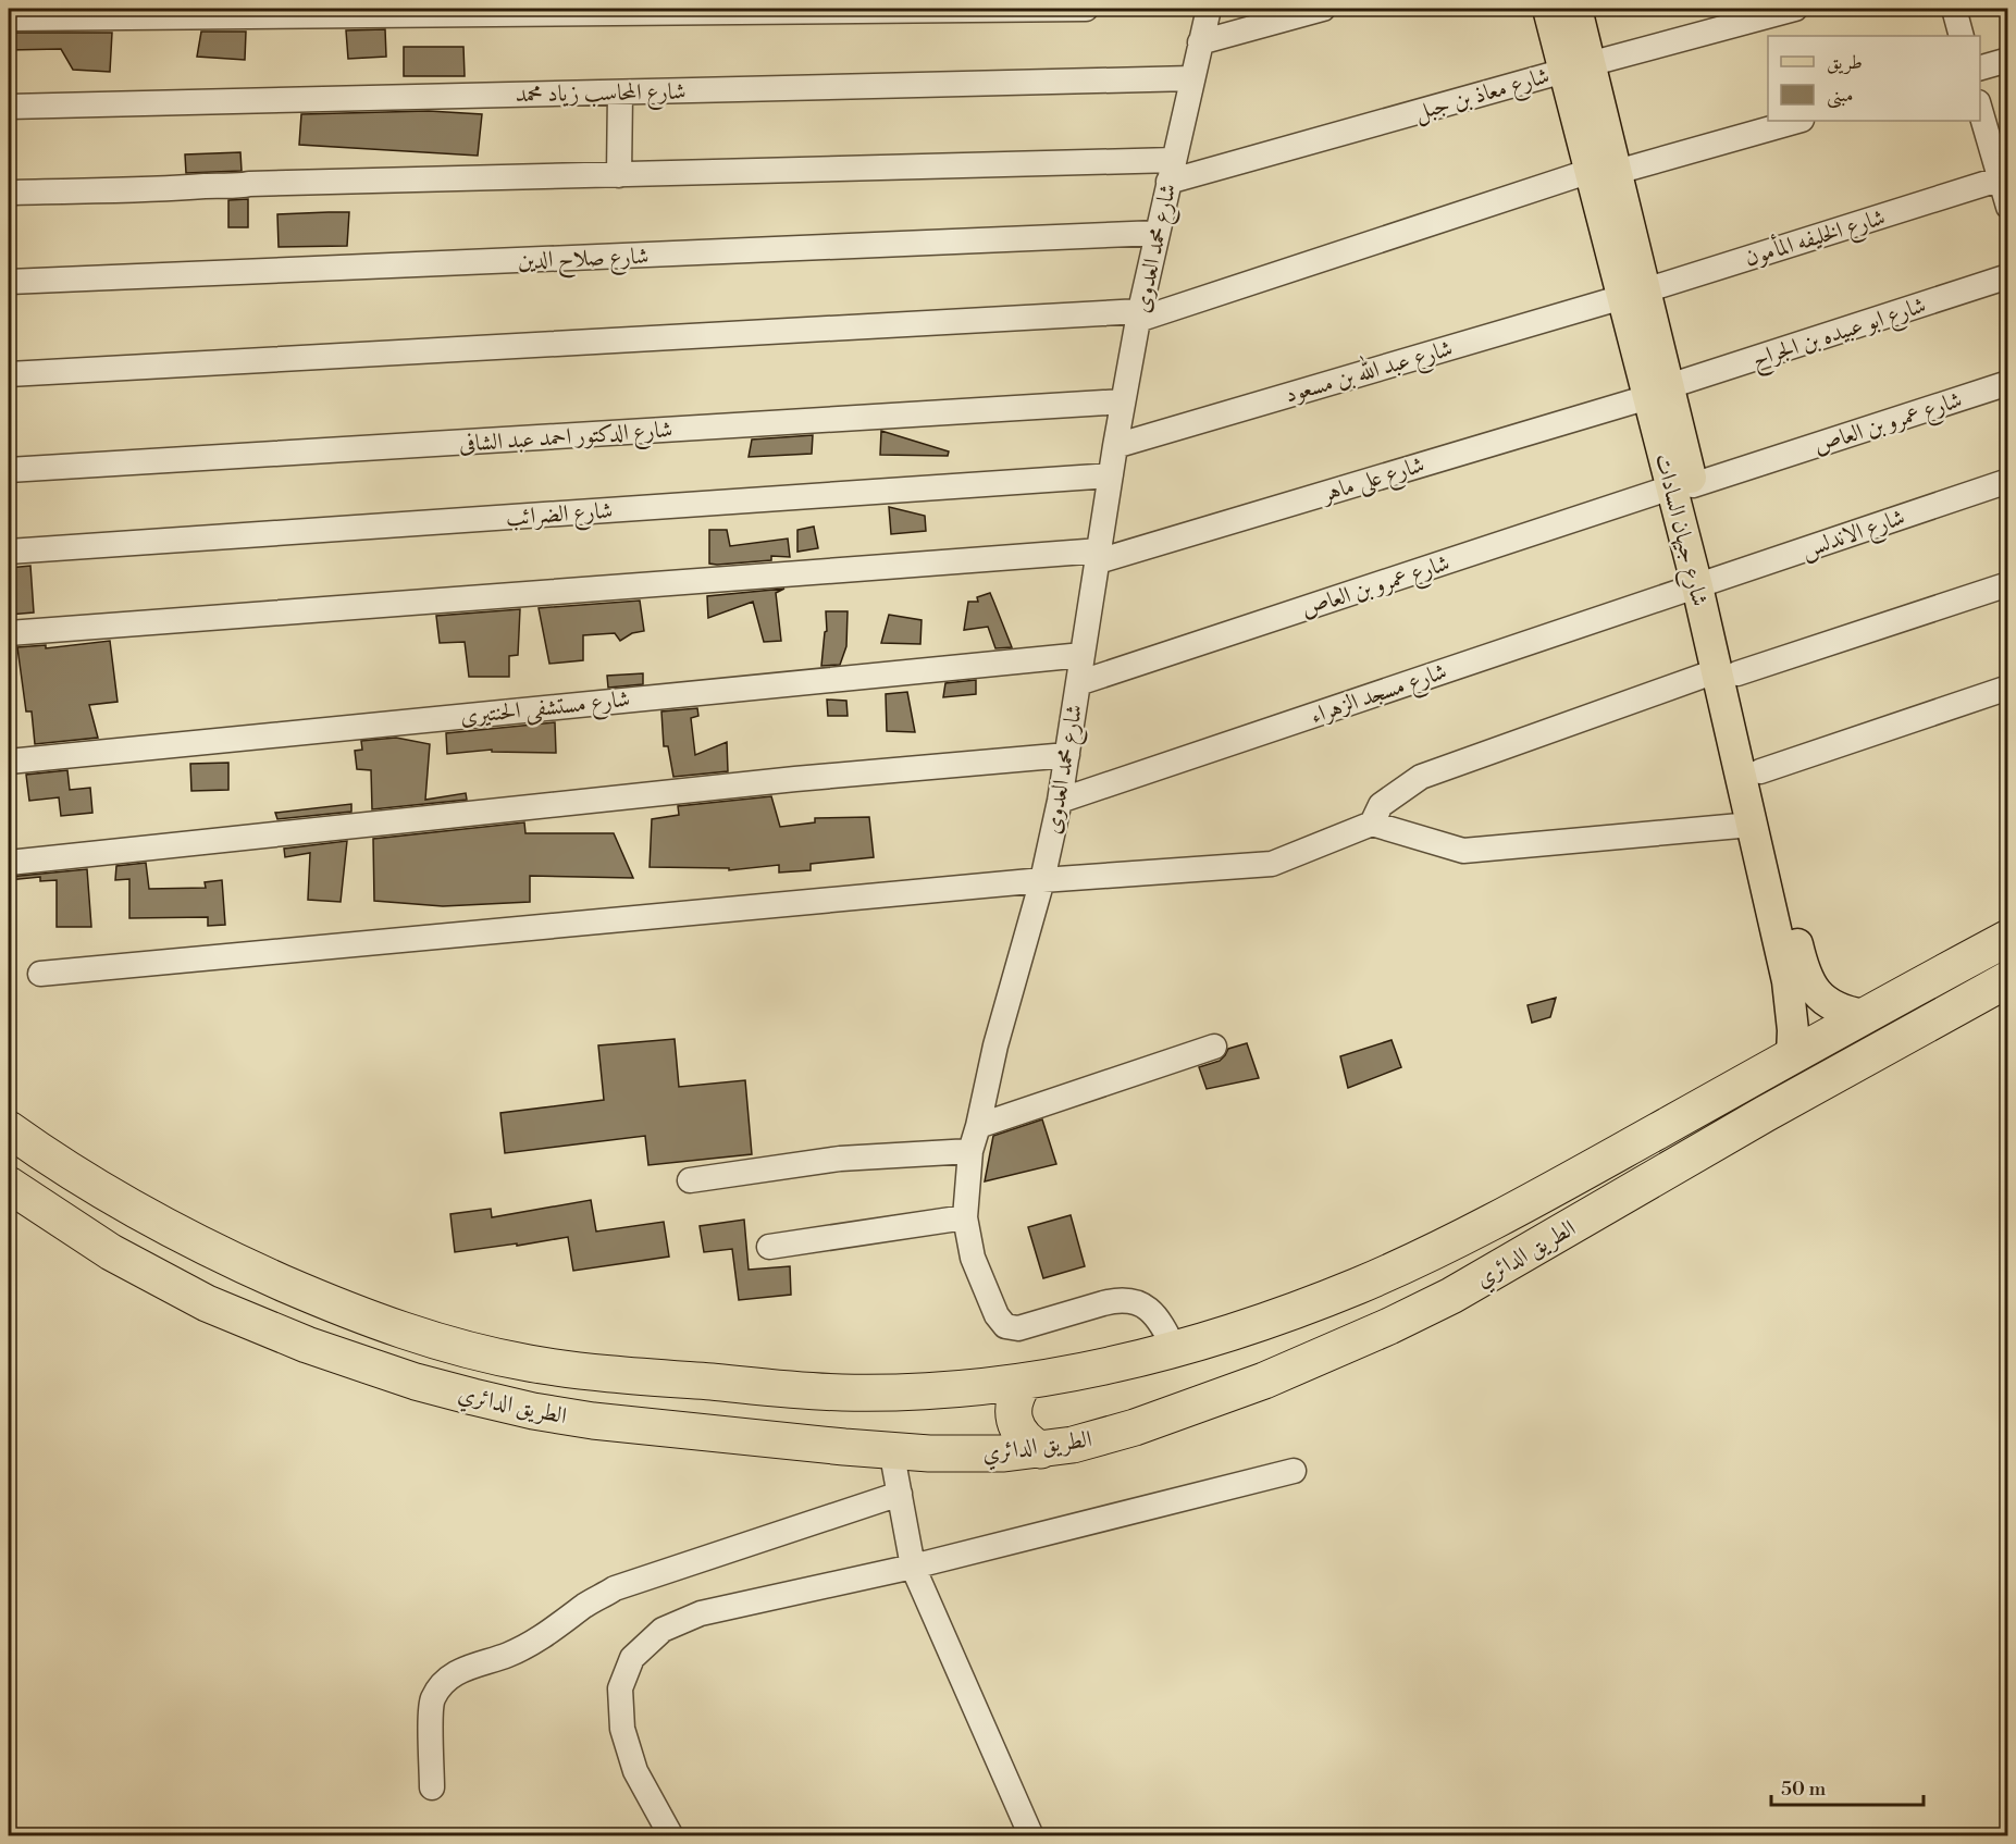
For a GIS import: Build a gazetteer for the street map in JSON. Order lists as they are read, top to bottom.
{
  "streets": {
    "highway": ["الطريق الدائري"],
    "main road": ["شارع جيهان السادات"],
    "street": [
      "شارع المحاسب زياد محمد",
      "شارع معاذ بن جبل",
      "شارع الخليفه المأمون",
      "شارع محمد العدوى",
      "شارع صلاح الدين",
      "شارع ابو عبيده بن الجراح",
      "شارع عبد الله بن مسعود",
      "شارع عمرو بن العاص",
      "شارع الدكتور احمد عبد الشافى",
      "شارع على ماهر",
      "شارع الضرائب",
      "شارع الاندلس",
      "شارع مسجد الزهراء",
      "شارع مستشفى الحنتيرى"
    ]
  },
  "crossings": [
    ["شارع المحاسب زياد محمد", "شارع محمد العدوى"],
    ["شارع معاذ بن جبل", "شارع محمد العدوى"],
    ["شارع معاذ بن جبل", "شارع جيهان السادات"],
    ["شارع الخليفه المأمون", "شارع عبد الله بن مسعود"],
    ["شارع الخليفه المأمون", "شارع جيهان السادات"],
    ["شارع محمد العدوى", "شارع صلاح الدين"],
    ["شارع محمد العدوى", "شارع عبد الله بن مسعود"],
    ["شارع محمد العدوى", "شارع عمرو بن العاص"],
    ["شارع محمد العدوى", "شارع الدكتور احمد عبد الشافى"],
    ["شارع محمد العدوى", "شارع على ماهر"],
    ["شارع محمد العدوى", "شارع الضرائب"],
    ["شارع محمد العدوى", "شارع مسجد الزهراء"],
    ["شارع محمد العدوى", "شارع مستشفى الحنتيرى"],
    ["شارع محمد العدوى", "الطريق الدائري"],
    ["شارع ابو عبيده بن الجراح", "شارع على ماهر"],
    ["شارع ابو عبيده بن الجراح", "شارع جيهان السادات"],
    ["شارع عبد الله بن مسعود", "شارع جيهان السادات"],
    ["شارع عمرو بن العاص", "شارع جيهان السادات"],
    ["شارع على ماهر", "شارع جيهان السادات"],
    ["شارع جيهان السادات", "شارع الاندلس"],
    ["شارع جيهان السادات", "شارع مسجد الزهراء"],
    ["شارع جيهان السادات", "الطريق الدائري"],
    ["شارع الاندلس", "شارع مسجد الزهراء"]
  ],
  "legend": ["طريق", "مبنى"],
  "scale_bar": "50 m"
}
